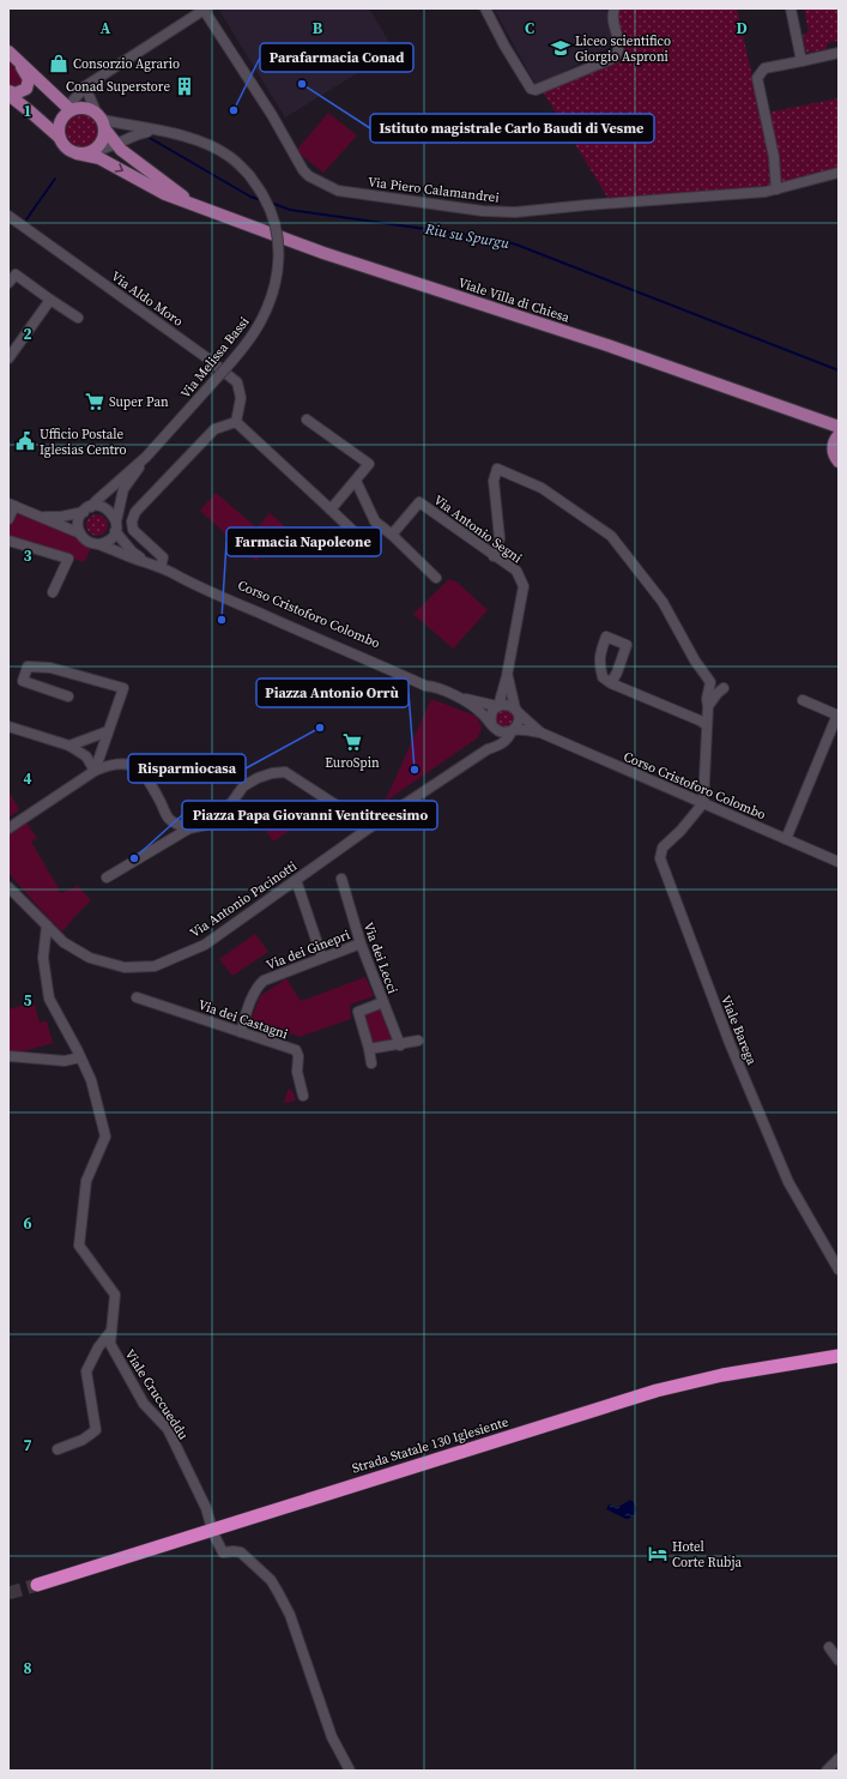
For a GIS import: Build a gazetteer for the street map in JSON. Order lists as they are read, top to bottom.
{
  "streets": {
    "highway": ["Strada Statale 130 Iglesiente"],
    "main road": ["Viale Villa di Chiesa"],
    "street": [
      "Via Piero Calamandrei",
      "Via Aldo Moro",
      "Via Melissa Bassi",
      "Via Antonio Segni",
      "Corso Cristoforo Colombo",
      "Via Antonio Pacinotti",
      "Via dei Ginepri",
      "Via dei Lecci",
      "Via dei Castagni",
      "Viale Barega",
      "Viale Cruccueddu"
    ]
  },
  "crossings": [
    ["Viale Villa di Chiesa", "Via Melissa Bassi"],
    ["Via Melissa Bassi", "Corso Cristoforo Colombo"],
    ["Via Antonio Segni", "Corso Cristoforo Colombo"],
    ["Via Antonio Segni", "Via Antonio Pacinotti"],
    ["Corso Cristoforo Colombo", "Via Antonio Pacinotti"],
    ["Corso Cristoforo Colombo", "Viale Barega"],
    ["Via Antonio Pacinotti", "Viale Cruccueddu"],
    ["Via dei Ginepri", "Via dei Lecci"],
    ["Via dei Ginepri", "Via dei Castagni"]
  ],
  "water": ["Riu su Spurgu"],
  "places": {
    "school or university": ["Liceo scientifico Giorgio Asproni"],
    "shop": ["Consorzio Agrario"],
    "other": [
      "Istituto magistrale Carlo Baudi di Vesme",
      "Parafarmacia Conad",
      "Farmacia Napoleone",
      "Risparmiocasa",
      "Piazza Antonio Orrù",
      "Piazza Papa Giovanni Ventitreesimo"
    ],
    "building": ["Conad Superstore"],
    "supermarket": ["Super Pan", "EuroSpin"],
    "public building": ["Ufficio Postale Iglesias Centro"],
    "hotel": ["Hotel Corte Rubja"]
  },
  "grid": {
    "columns": [
      "A",
      "B",
      "C",
      "D"
    ],
    "rows": [
      "1",
      "2",
      "3",
      "4",
      "5",
      "6",
      "7",
      "8"
    ]
  }
}
